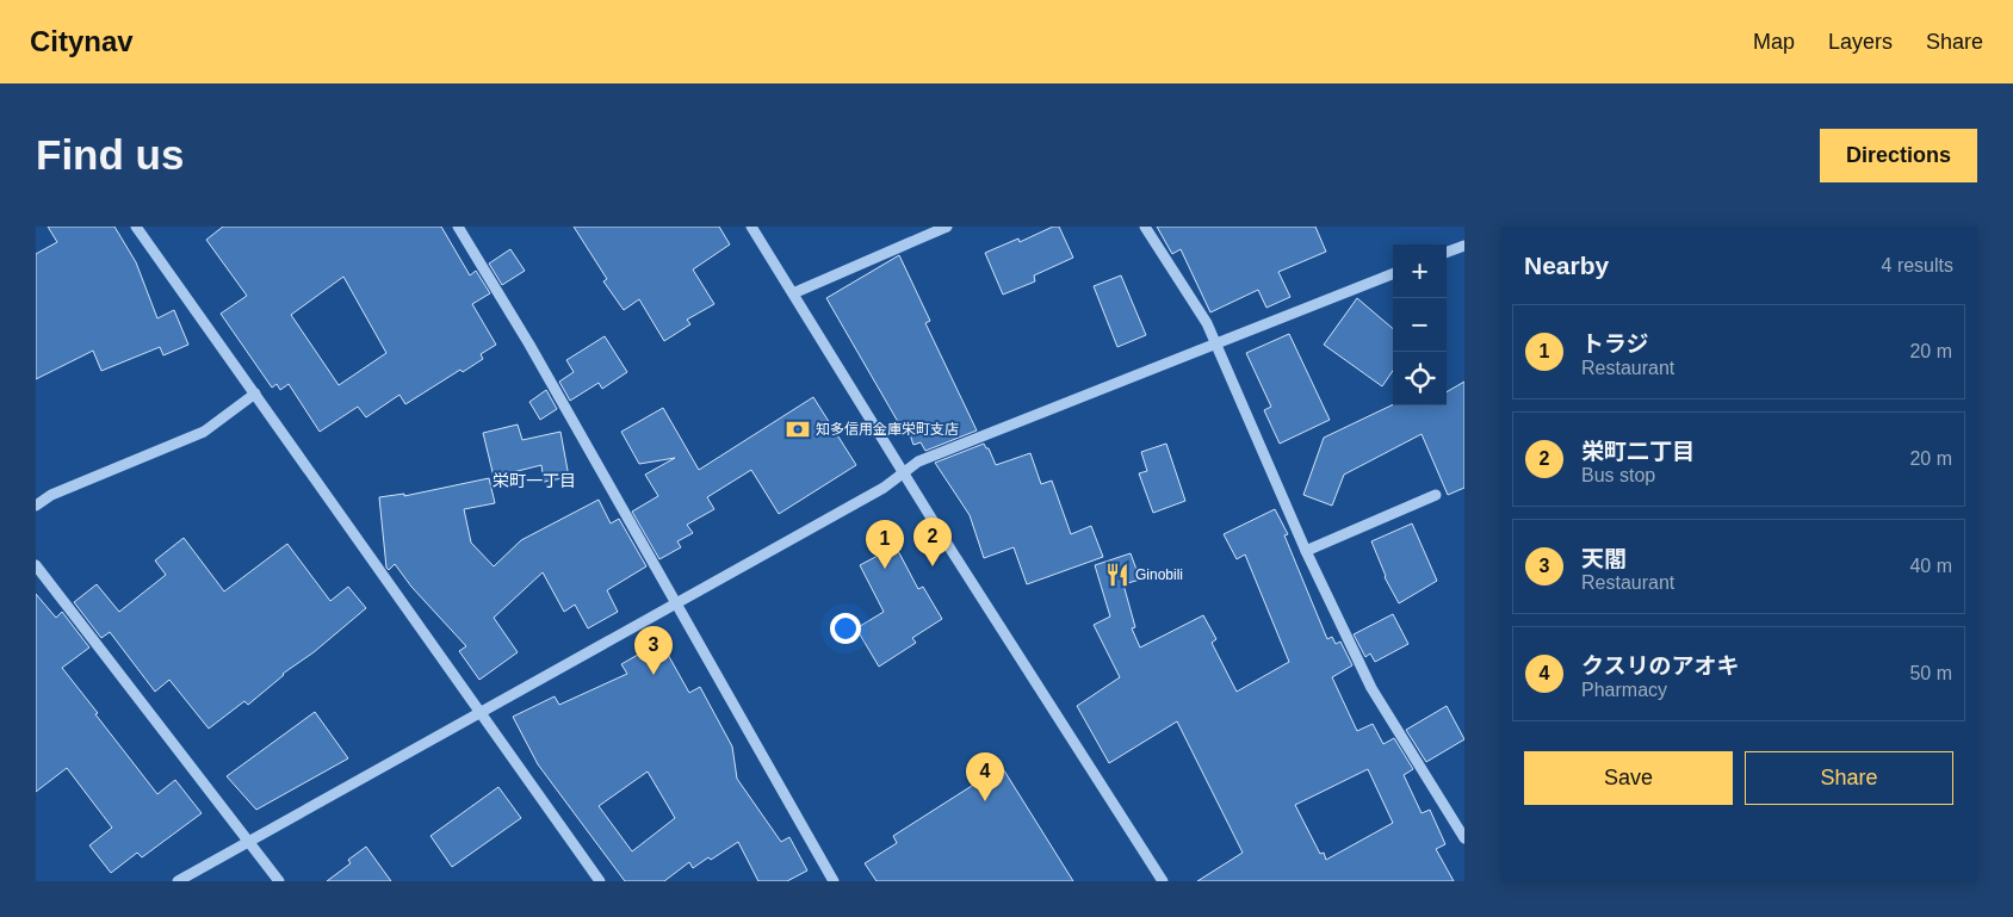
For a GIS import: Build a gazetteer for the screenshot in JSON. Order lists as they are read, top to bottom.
{
  "districts": ["栄町一丁目"],
  "places": {
    "bank": ["知多信用金庫栄町支店"],
    "restaurant": ["Ginobili"]
  },
  "page": {
    "header": "Citynav",
    "nav": ["Map", "Layers", "Share"],
    "buttons": [
      "Directions",
      ["Save", "Share"]
    ],
    "title": "Find us",
    "heading": ["Nearby", "4 results"],
    "map_buttons": ["+", "−"],
    "list": [
      {
        "mark": "1",
        "name": "トラジ",
        "note": "Restaurant",
        "value": "20 m"
      },
      {
        "mark": "2",
        "name": "栄町二丁目",
        "note": "Bus stop",
        "value": "20 m"
      },
      {
        "mark": "3",
        "name": "天閣",
        "note": "Restaurant",
        "value": "40 m"
      },
      {
        "mark": "4",
        "name": "クスリのアオキ",
        "note": "Pharmacy",
        "value": "50 m"
      }
    ],
    "pins": [
      "2",
      "1",
      "3",
      "4"
    ]
  }
}
